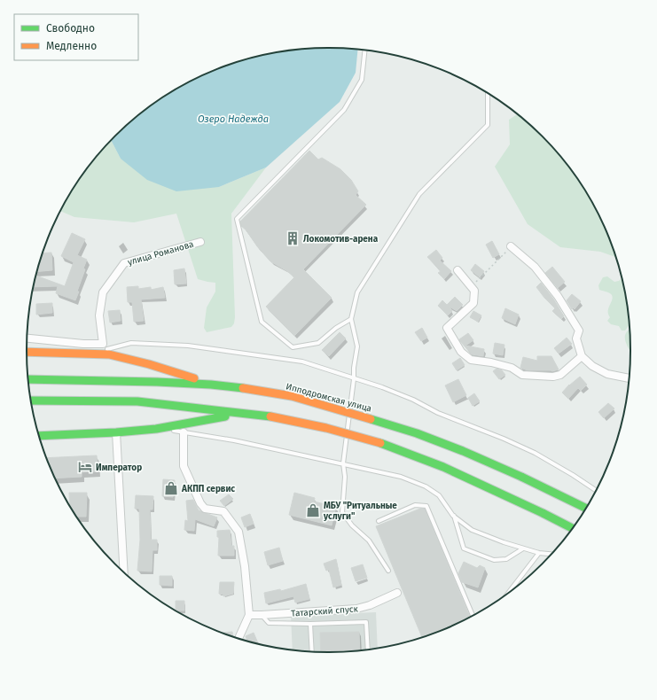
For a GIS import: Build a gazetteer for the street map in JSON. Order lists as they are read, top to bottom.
{
  "streets": {
    "highway": ["Ипподромская улица"],
    "street": ["улица Романова", "Татарский спуск"]
  },
  "water": ["Озеро Надежда"],
  "places": {
    "building": ["Локомотив-арена"],
    "hotel": ["Император"],
    "shop": ["АКПП сервис", "МБУ \"Ритуальные услуги\""]
  },
  "legend": ["Свободно", "Медленно"]
}
